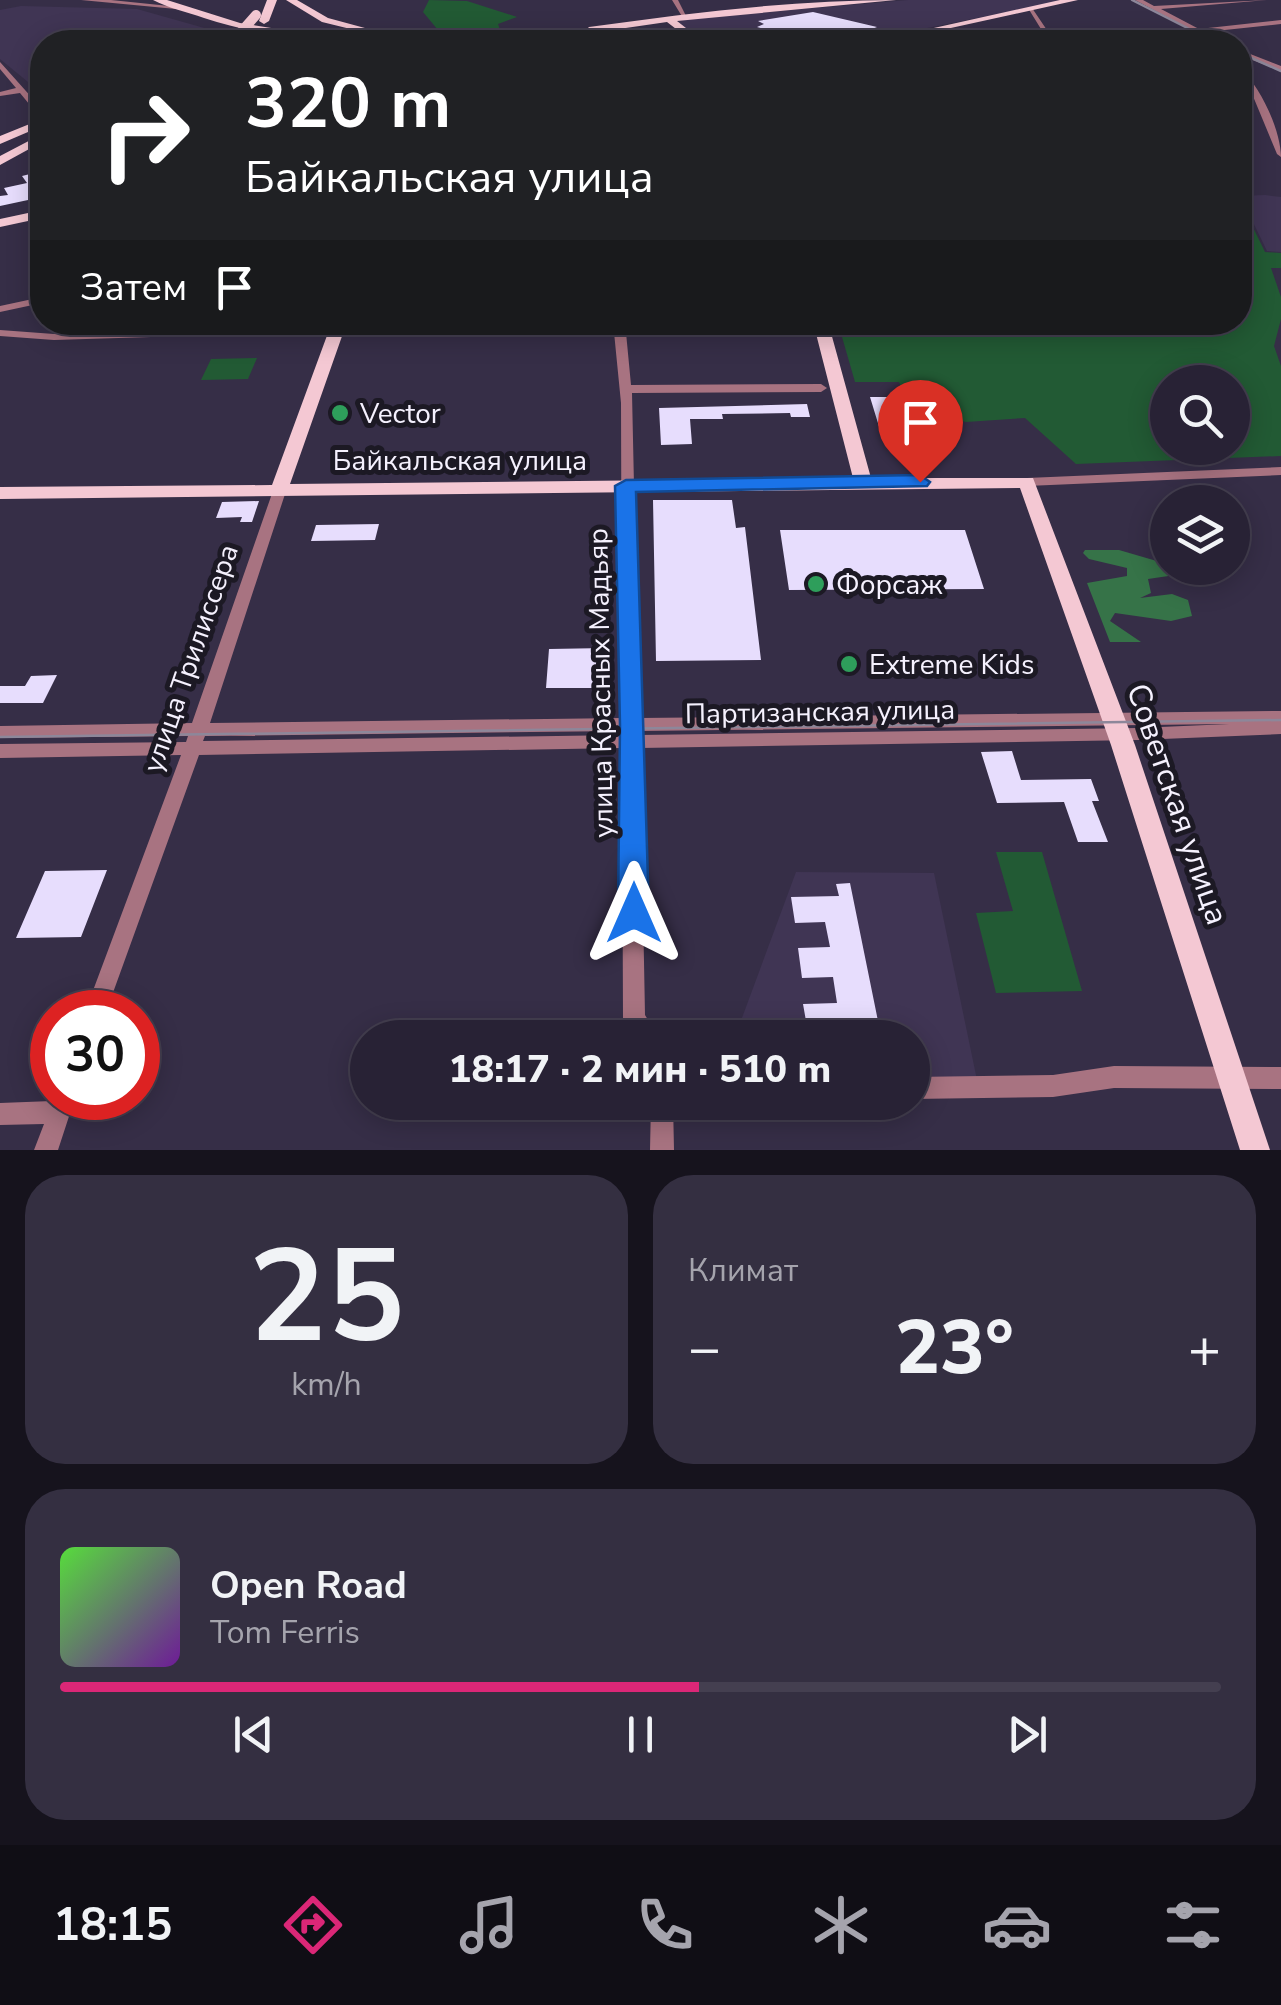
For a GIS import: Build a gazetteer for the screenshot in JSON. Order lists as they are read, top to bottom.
{
  "streets": {
    "main road": ["Байкальская улица", "улица Трилиссера", "Советская улица"],
    "street": ["улица Красных Мадьяр", "Партизанская улица"]
  },
  "crossings": [
    ["Байкальская улица", "улица Трилиссера"],
    ["Байкальская улица", "улица Красных Мадьяр"],
    ["Байкальская улица", "Советская улица"],
    ["улица Трилиссера", "Партизанская улица"],
    ["улица Красных Мадьяр", "Партизанская улица"],
    ["Партизанская улица", "Советская улица"]
  ],
  "places": ["Vector", "Форсаж", "Extreme Kids"],
  "page": {
    "turn": ["320 m", "Байкальская улица"],
    "then": "Затем",
    "limit": "30",
    "trip": "18:17 · 2 мин · 510 m",
    "tile": [
      ["25", "km/h"],
      "Климат"
    ],
    "heat": ["−", "23°", "+"],
    "song": ["Open Road", "Tom Ferris"],
    "tabs": "18:15"
  }
}
